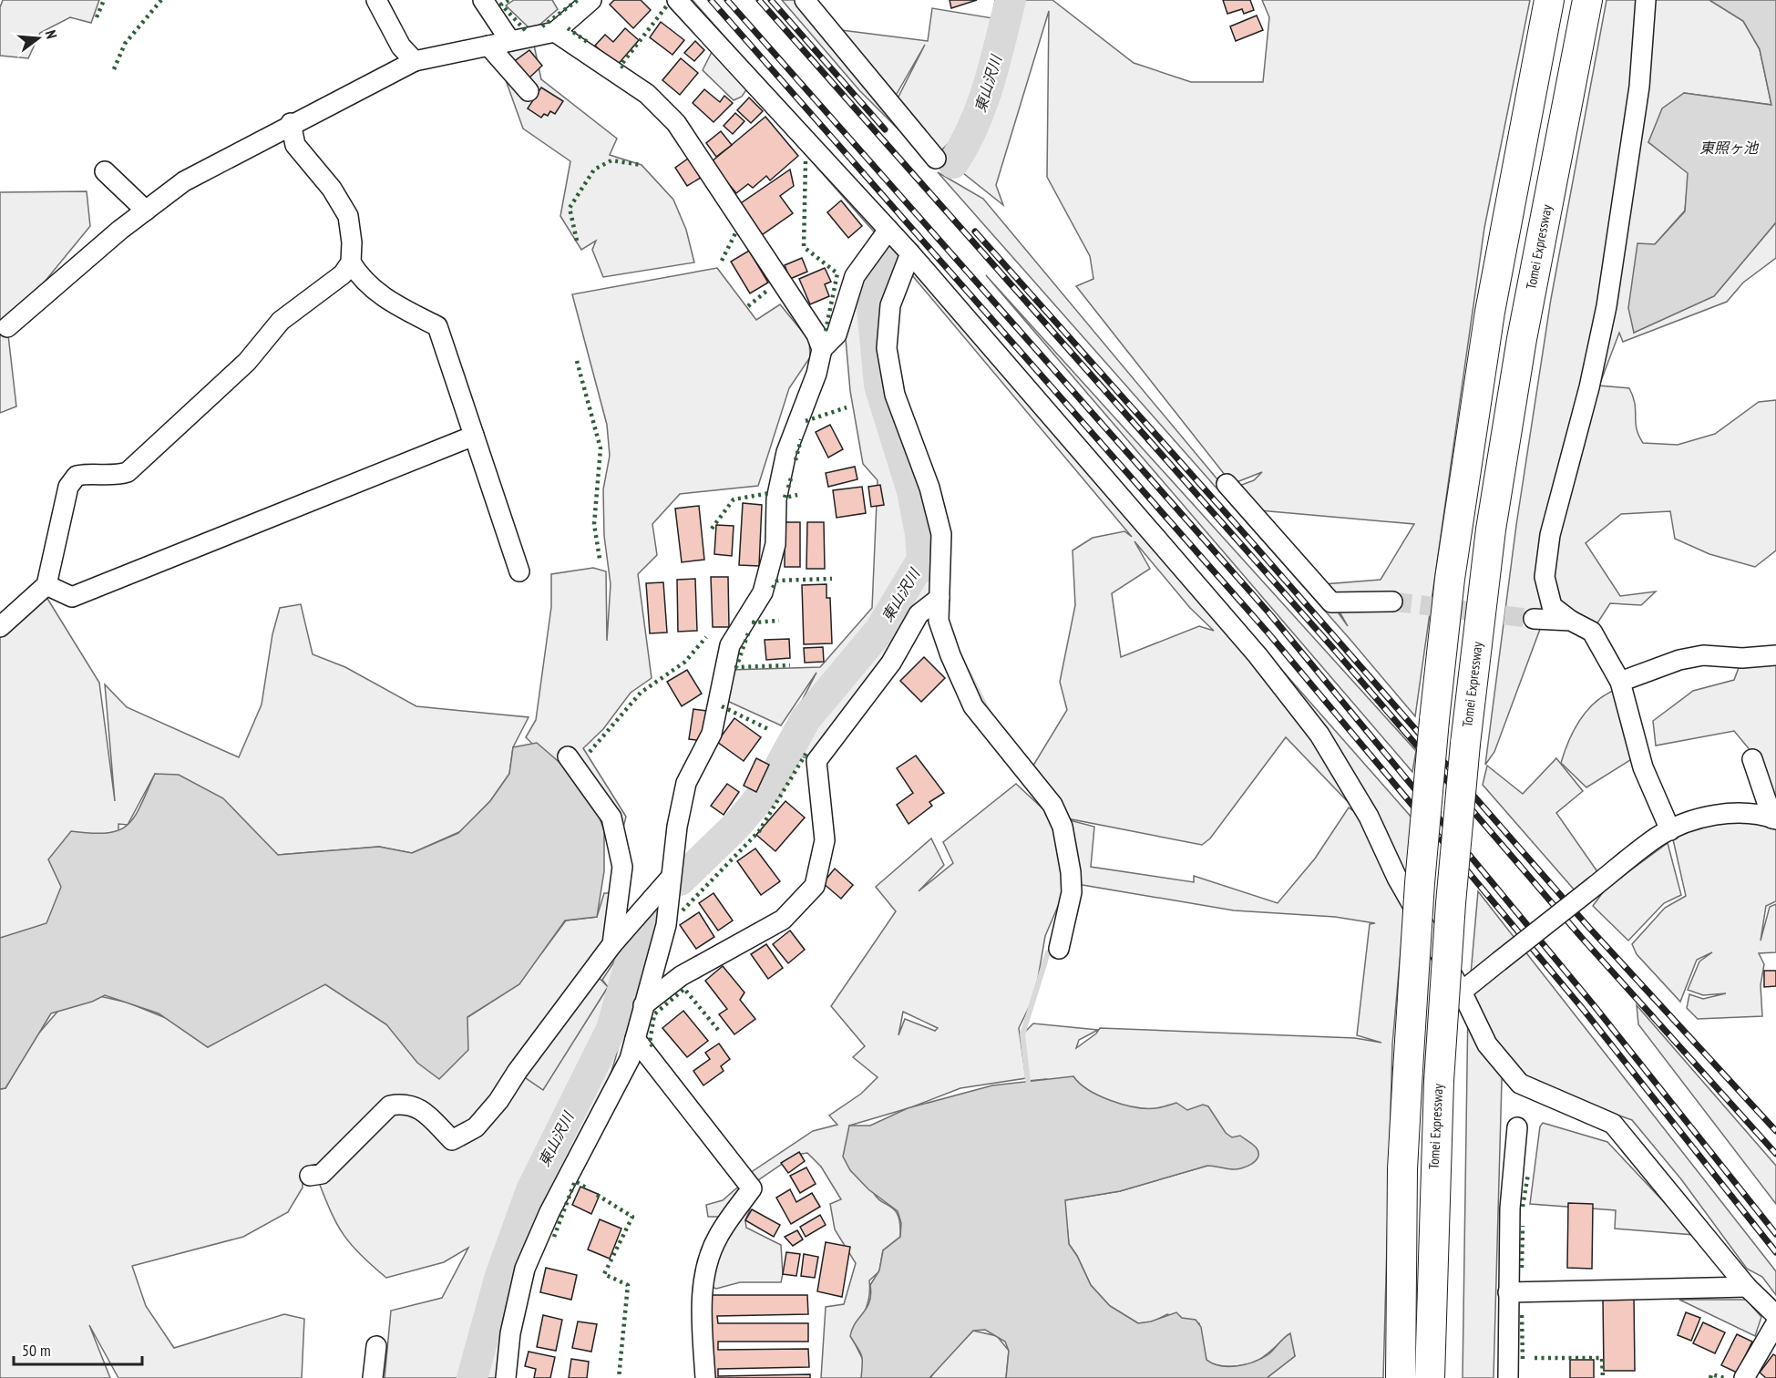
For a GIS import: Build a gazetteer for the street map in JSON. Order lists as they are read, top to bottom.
{
  "streets": {
    "highway": ["Tomei Expressway"]
  },
  "water": ["東山沢川", "東照ヶ池"],
  "scale_bar": "50 m",
  "north": "right"
}
